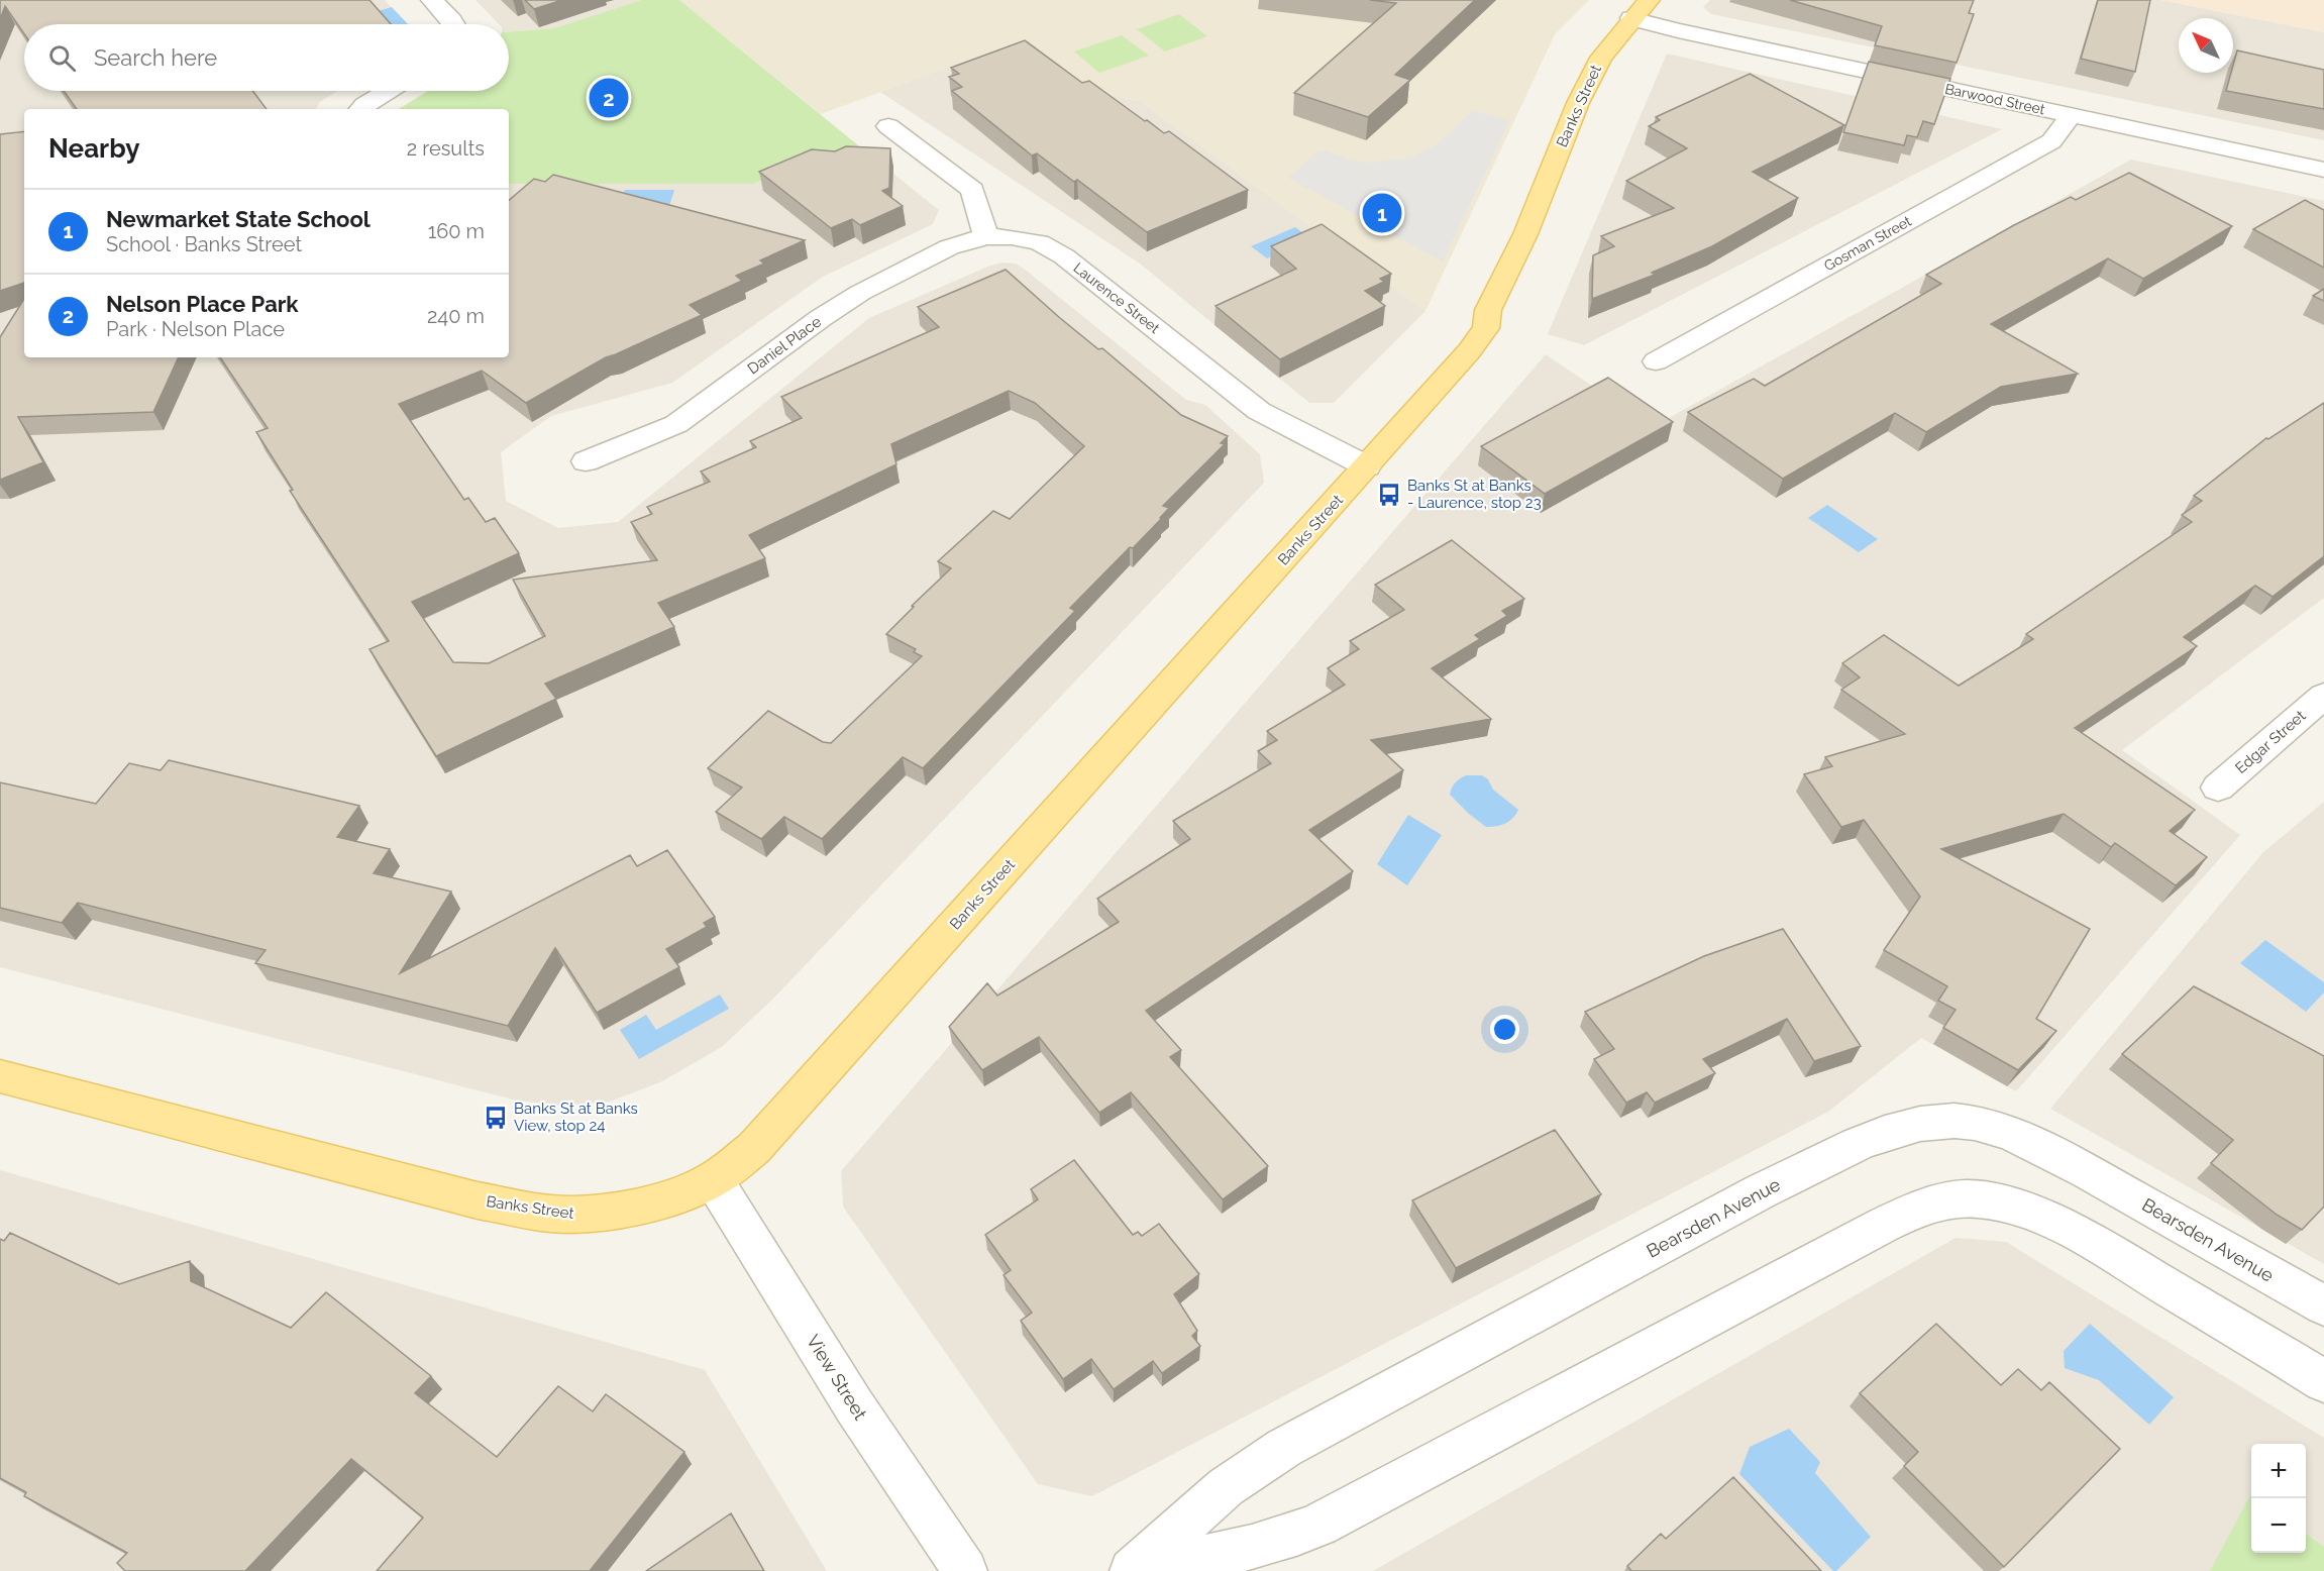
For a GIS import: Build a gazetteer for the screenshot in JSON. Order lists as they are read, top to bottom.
{
  "streets": {
    "main road": ["Banks Street"],
    "street": [
      "Barwood Street",
      "Gosman Street",
      "Laurence Street",
      "Daniel Place",
      "Edgar Street",
      "Bearsden Avenue",
      "View Street"
    ]
  },
  "crossings": [
    ["Barwood Street", "Banks Street"],
    ["Barwood Street", "Gosman Street"],
    ["Banks Street", "Laurence Street"],
    ["Banks Street", "View Street"],
    ["Laurence Street", "Daniel Place"]
  ],
  "places": {
    "bus stop": ["Banks St at Banks - Laurence, stop 23", "Banks St at Banks View, stop 24"]
  },
  "north": "top left",
  "page": {
    "search": "Search here",
    "pins": ["2", "1"],
    "heading": ["Nearby", "2 results"],
    "list": [
      {
        "mark": "1",
        "name": "Newmarket State School",
        "note": "School · Banks Street",
        "value": "160 m"
      },
      {
        "mark": "2",
        "name": "Nelson Place Park",
        "note": "Park · Nelson Place",
        "value": "240 m"
      }
    ],
    "map_buttons": ["+", "−"]
  }
}
